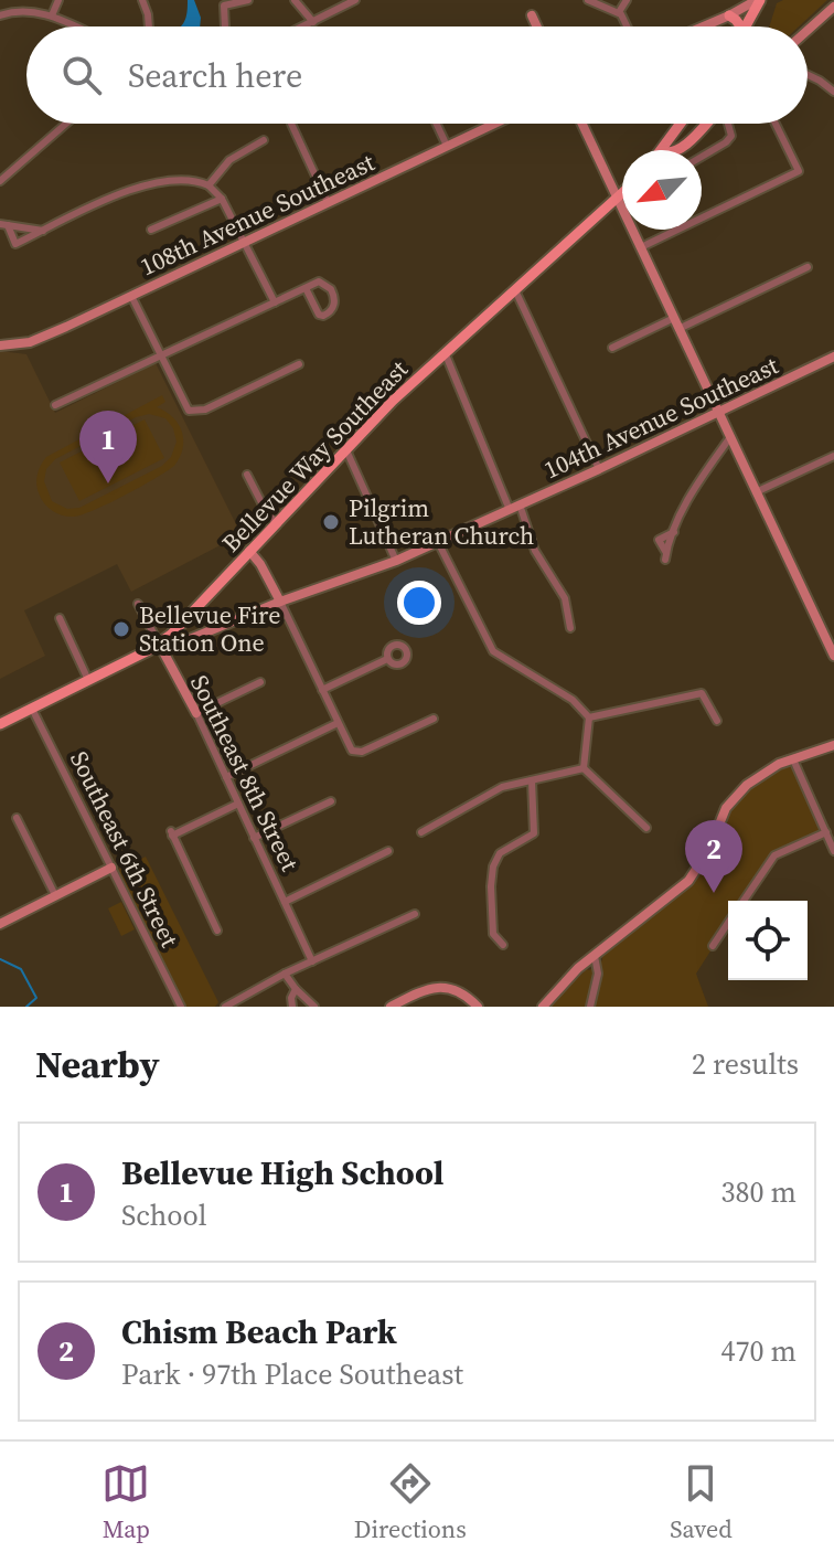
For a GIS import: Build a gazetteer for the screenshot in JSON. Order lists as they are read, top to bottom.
{
  "streets": {
    "main road": ["Bellevue Way Southeast"],
    "street": [
      "108th Avenue Southeast",
      "104th Avenue Southeast",
      "Southeast 8th Street",
      "Southeast 6th Street"
    ]
  },
  "crossings": [
    ["104th Avenue Southeast", "Bellevue Way Southeast"],
    ["104th Avenue Southeast", "Southeast 8th Street"],
    ["Bellevue Way Southeast", "Southeast 8th Street"],
    ["Bellevue Way Southeast", "Southeast 6th Street"]
  ],
  "places": ["Pilgrim Lutheran Church", "Bellevue Fire Station One"],
  "north": "bottom left",
  "page": {
    "search": "Search here",
    "pins": ["1", "2"],
    "heading": ["Nearby", "2 results"],
    "list": [
      {
        "mark": "1",
        "name": "Bellevue High School",
        "note": "School",
        "value": "380 m"
      },
      {
        "mark": "2",
        "name": "Chism Beach Park",
        "note": "Park · 97th Place Southeast",
        "value": "470 m"
      }
    ],
    "nav": ["Map", "Directions", "Saved"]
  }
}
